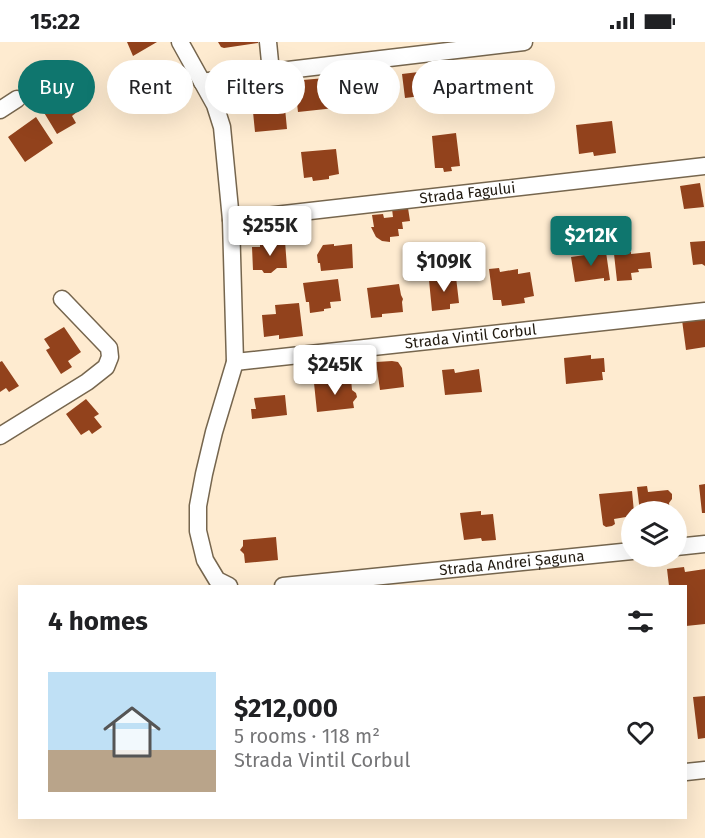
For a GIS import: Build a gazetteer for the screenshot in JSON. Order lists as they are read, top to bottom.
{
  "streets": {
    "street": ["Strada Fagului", "Strada Vintil Corbul", "Strada Andrei Șaguna"]
  },
  "page": {
    "status": "15:22",
    "chip": [
      "Buy",
      "Rent",
      "Filters",
      "New",
      "Apartment"
    ],
    "price": [
      "$255K",
      "$212K",
      "$109K",
      "$245K"
    ],
    "heading": "4 homes",
    "list": [
      {
        "name": "$212,000",
        "note": "5 rooms · 118 m² · Strada Vintil Corbul"
      }
    ]
  }
}
